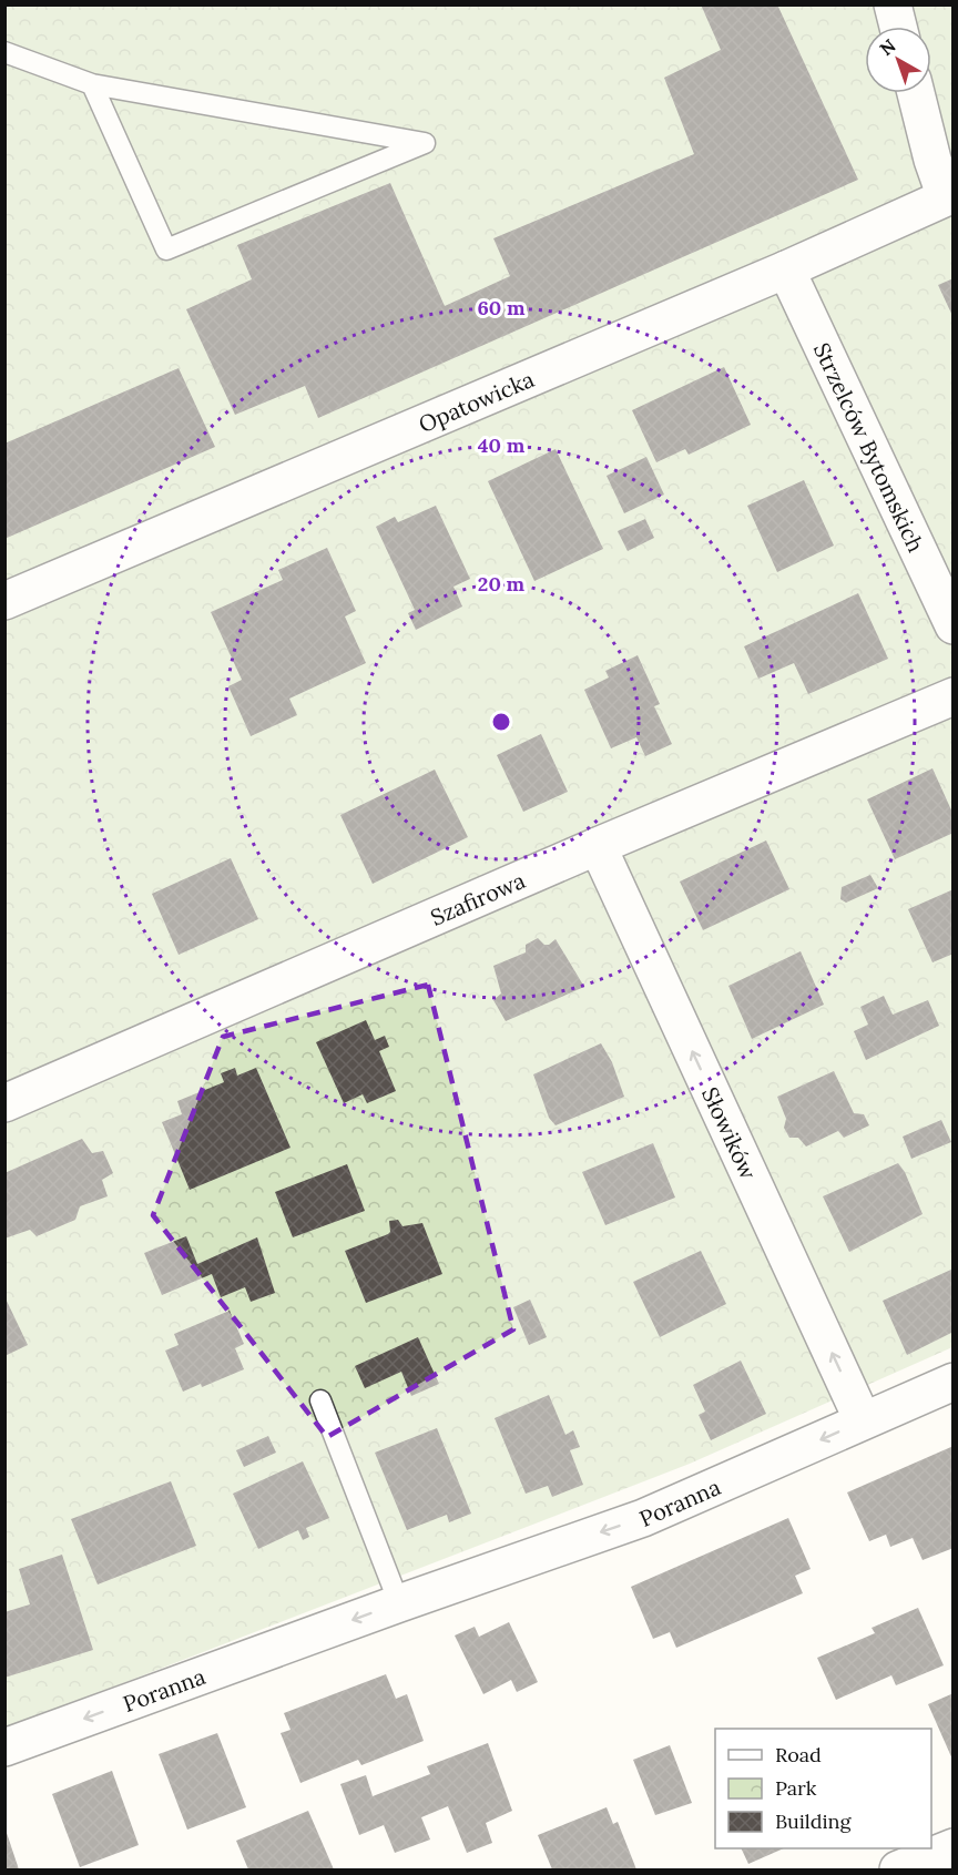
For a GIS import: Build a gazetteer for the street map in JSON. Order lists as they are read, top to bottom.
{
  "streets": {
    "street": [
      "Opatowicka",
      "Strzelców Bytomskich",
      "Szafirowa",
      "Słowików",
      "Poranna"
    ]
  },
  "crossings": [
    ["Opatowicka", "Strzelców Bytomskich"],
    ["Szafirowa", "Słowików"],
    ["Słowików", "Poranna"]
  ],
  "one_way": ["Słowików", "Poranna"],
  "legend": ["Road", "Park", "Building"],
  "north": "top left",
  "rings": ["60 m", "40 m", "20 m"]
}
